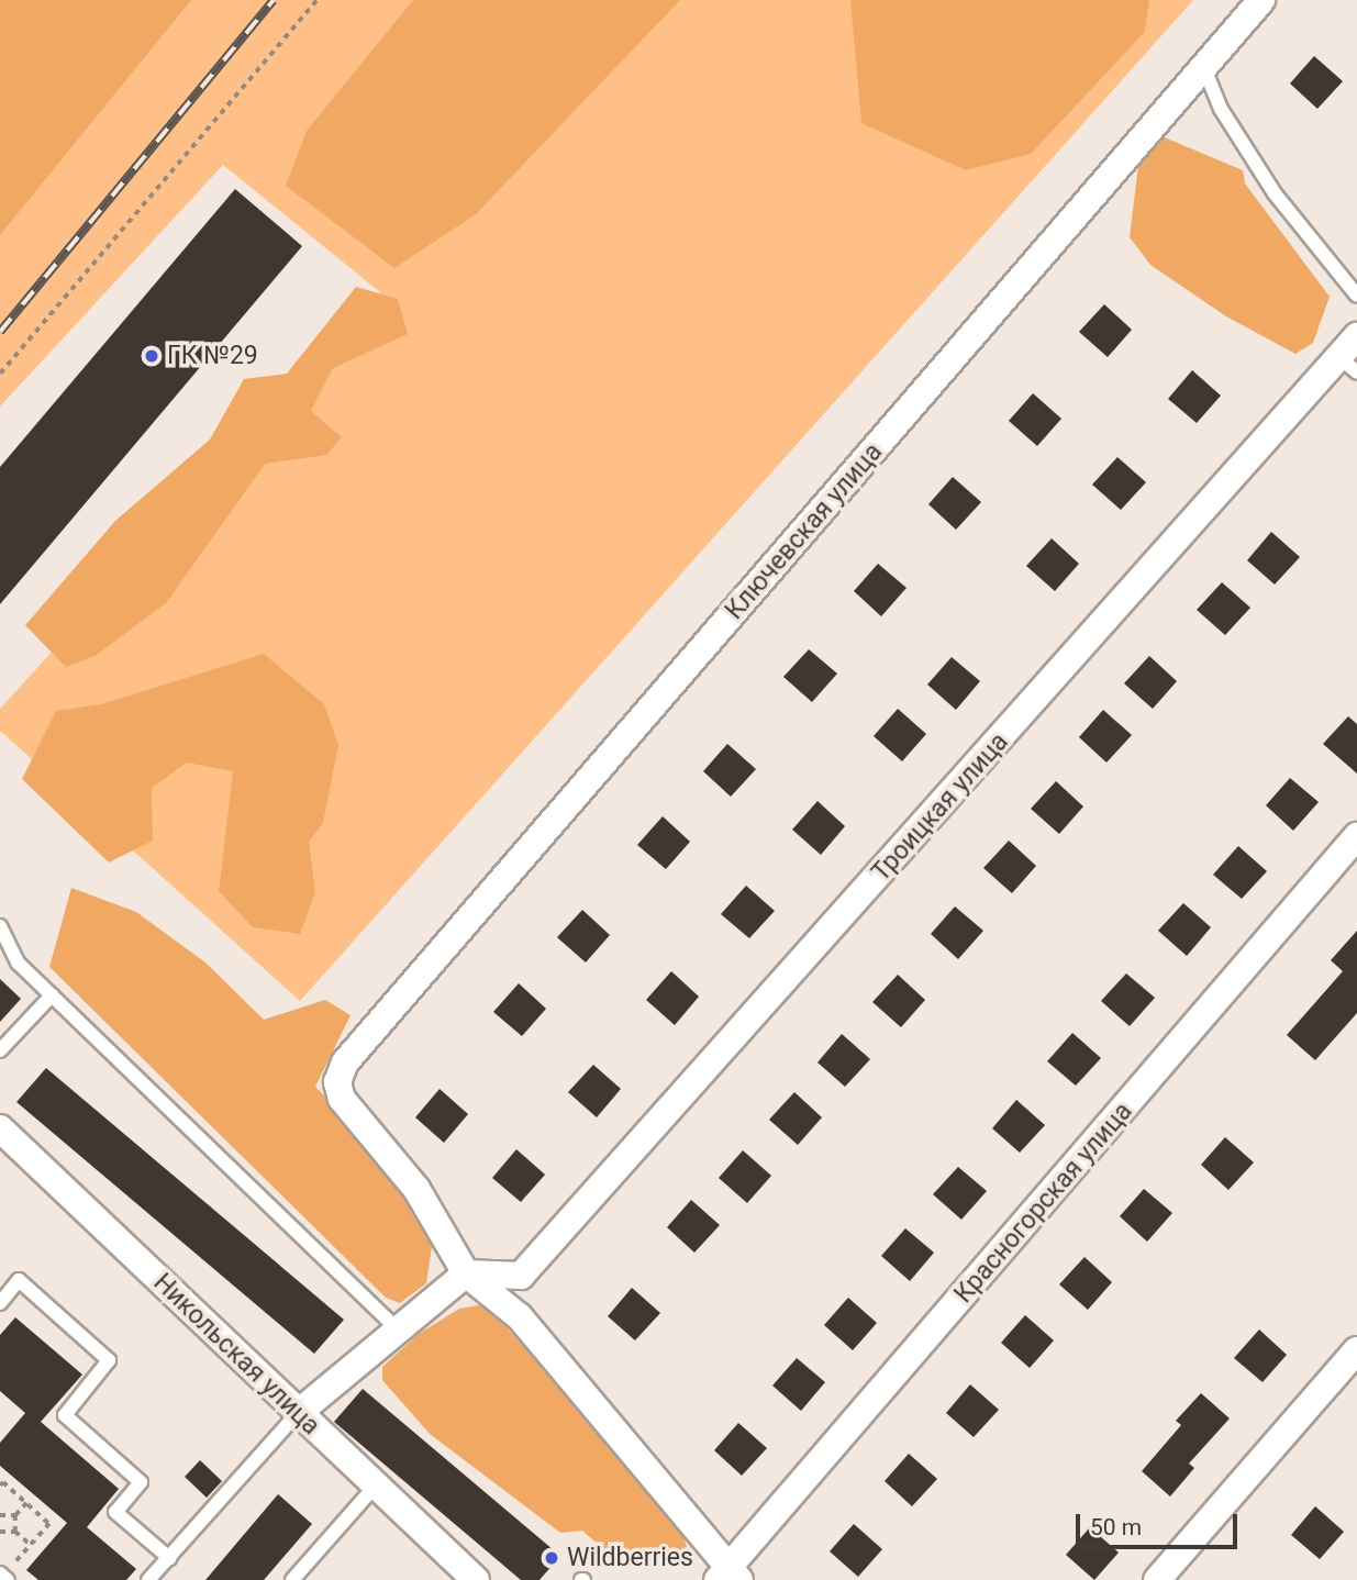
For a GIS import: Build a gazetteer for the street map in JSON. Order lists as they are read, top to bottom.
{
  "streets": {
    "street": [
      "Ключевская улица",
      "Троицкая улица",
      "Красногорская улица",
      "Никольская улица"
    ]
  },
  "crossings": [
    ["Ключевская улица", "Троицкая улица"]
  ],
  "places": ["ГК №29", "Wildberries"],
  "scale_bar": "50 m"
}
